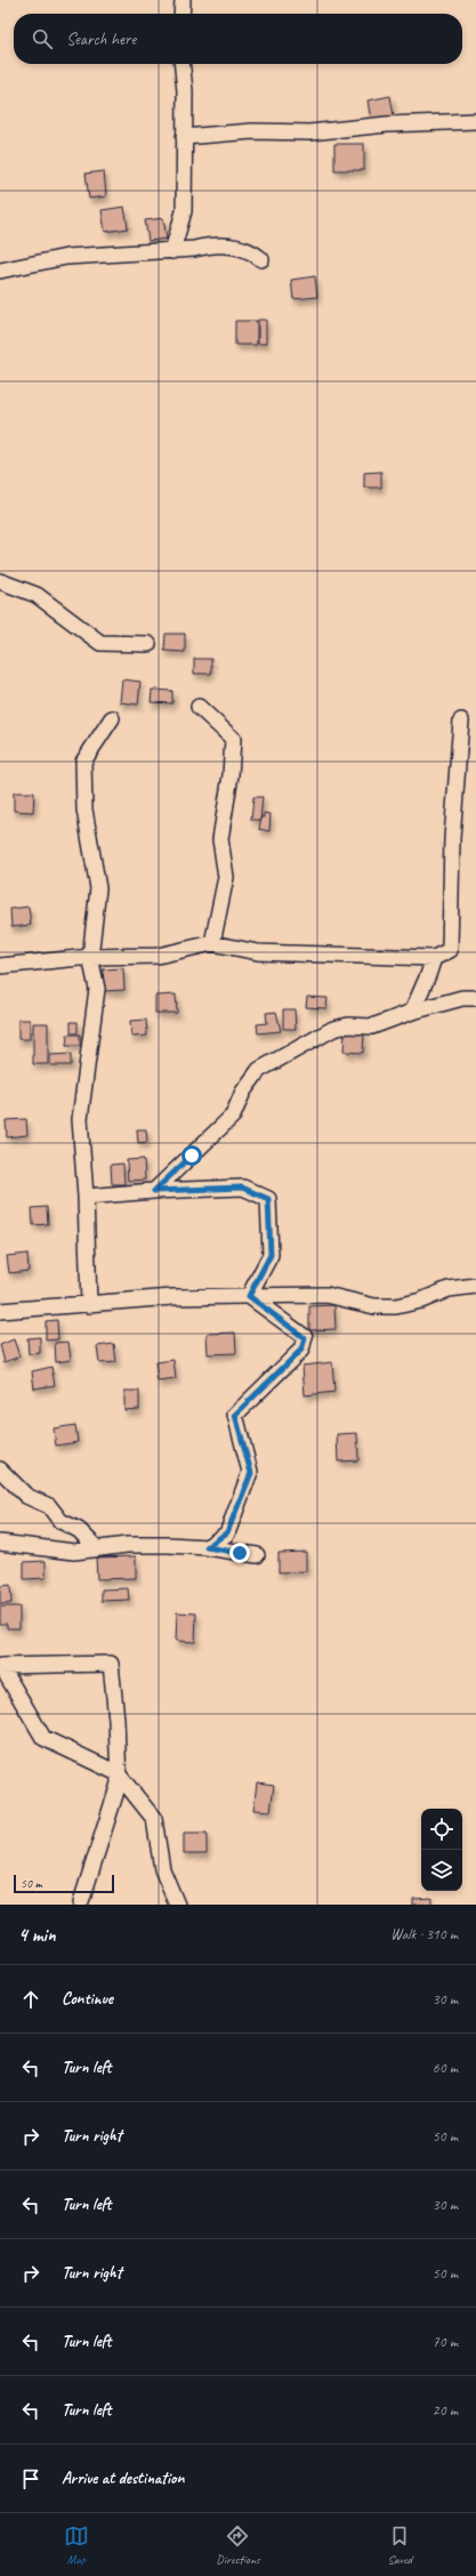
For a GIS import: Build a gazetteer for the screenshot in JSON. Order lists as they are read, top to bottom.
{
  "scale_bar": "50 m",
  "page": {
    "search": "Search here",
    "scale": "50 m",
    "heading": ["4 min", "Walk · 310 m"],
    "list": [
      ["Continue", "30 m"],
      ["Turn left", "60 m"],
      ["Turn right", "50 m"],
      ["Turn left", "30 m"],
      ["Turn right", "50 m"],
      ["Turn left", "70 m"],
      ["Turn left", "20 m"],
      "Arrive at destination"
    ],
    "nav": ["Map", "Directions", "Saved"]
  }
}
